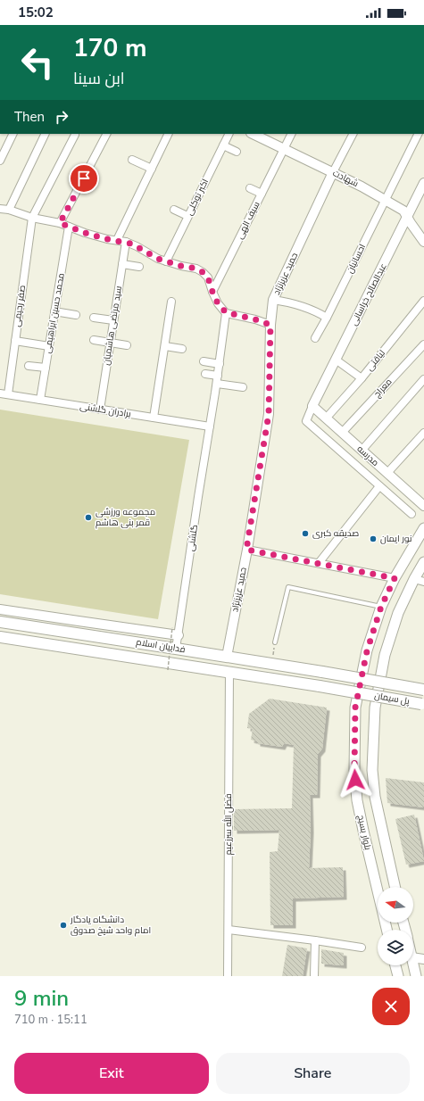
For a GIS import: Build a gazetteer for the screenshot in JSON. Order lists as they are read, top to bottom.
{
  "streets": {
    "main road": ["فداییان اسلام", "پل سیمان", "بلوار بسیج"],
    "street": [
      "شهادت",
      "اکبر توکلی",
      "سیف الهی",
      "احسانیان",
      "حمید عزیزنژاد",
      "عبدالصالح خراسانی",
      "صفر رحیمی",
      "محمد حسین ابراهیمی",
      "سید مرتضی هاشمیان",
      "لیاقتی",
      "معراج",
      "برادران گلشنی",
      "مدرسه",
      "گلشنی",
      "فضل الله سرزعیم"
    ]
  },
  "crossings": [
    ["شهادت", "سیف الهی"],
    ["شهادت", "احسانیان"],
    ["شهادت", "حمید عزیزنژاد"],
    ["شهادت", "عبدالصالح خراسانی"],
    ["حمید عزیزنژاد", "فداییان اسلام"],
    ["عبدالصالح خراسانی", "مدرسه"],
    ["صفر رحیمی", "برادران گلشنی"],
    ["محمد حسین ابراهیمی", "برادران گلشنی"],
    ["سید مرتضی هاشمیان", "برادران گلشنی"],
    ["لیاقتی", "مدرسه"],
    ["معراج", "مدرسه"],
    ["برادران گلشنی", "گلشنی"],
    ["گلشنی", "فداییان اسلام"],
    ["فداییان اسلام", "پل سیمان"],
    ["فداییان اسلام", "فضل الله سرزعیم"]
  ],
  "places": [
    "مجموعه ورزشی قمر بنی هاشم",
    "صدیقه کبری",
    "نور ایمان",
    "دانشگاه یادگار امام واحد شیخ صدوق"
  ],
  "north": "left",
  "page": {
    "status": "15:02",
    "turn": ["170 m", "ابن سینا"],
    "then": "Then",
    "heading": ["9 min", "710 m · 15:11"],
    "buttons": ["Exit", "Share"]
  }
}
